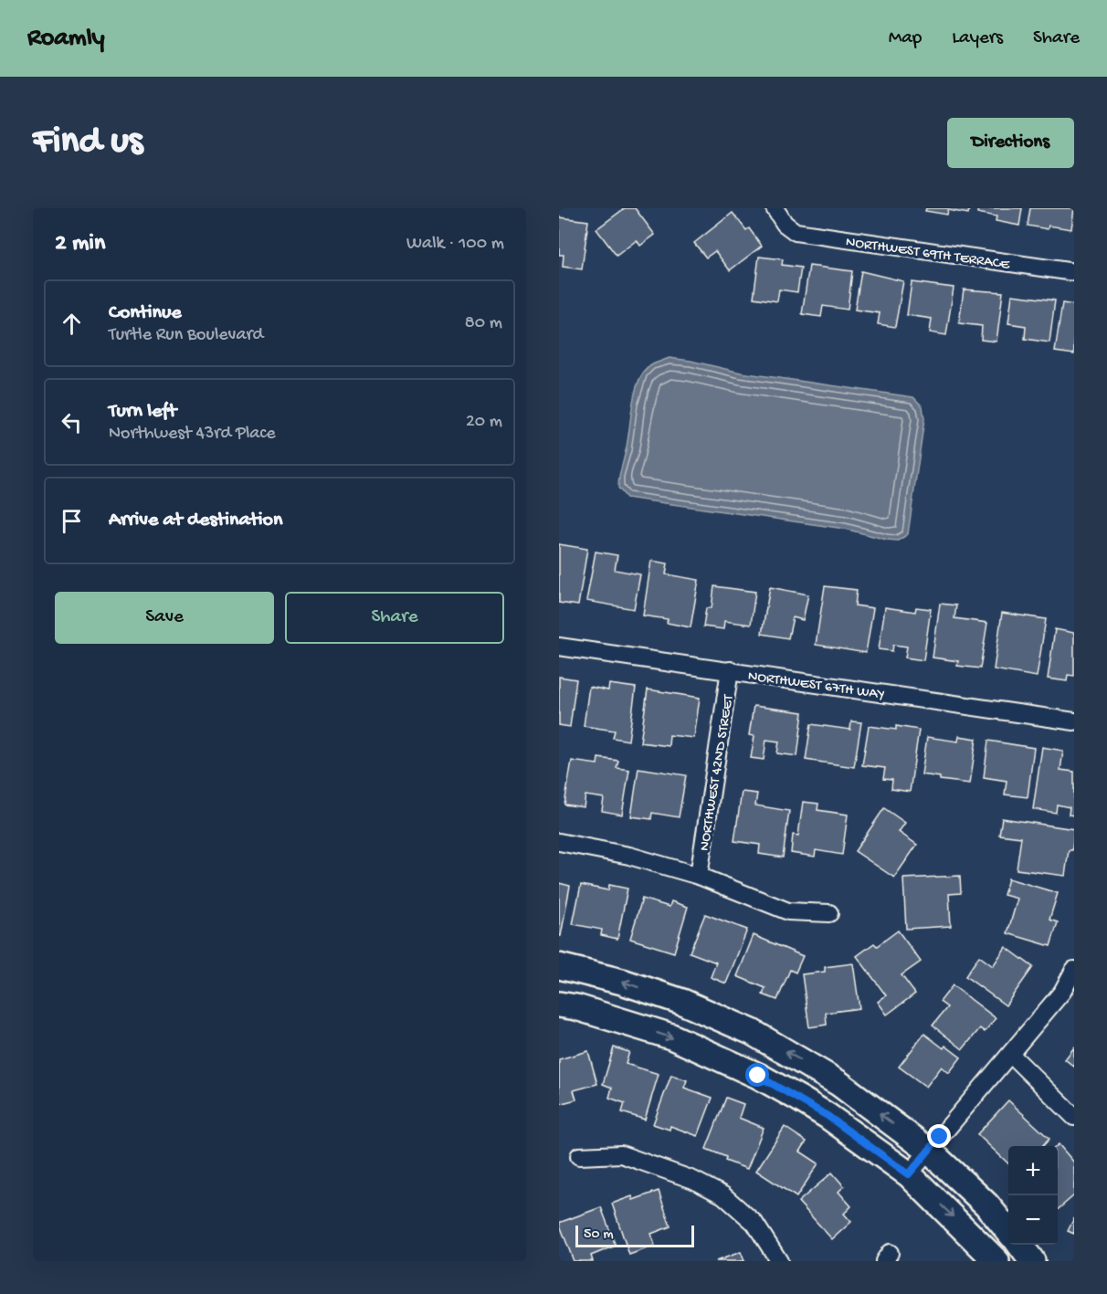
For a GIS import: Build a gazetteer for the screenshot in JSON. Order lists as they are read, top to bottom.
{
  "streets": {
    "street": ["NORTHWEST 69TH TERRACE", "NORTHWEST 67TH WAY", "NORTHWEST 42ND STREET"]
  },
  "crossings": [
    ["NORTHWEST 67TH WAY", "NORTHWEST 42ND STREET"]
  ],
  "scale_bar": "50 m",
  "page": {
    "header": "Roamly",
    "nav": ["Map", "Layers", "Share"],
    "buttons": [
      "Directions",
      ["Save", "Share"]
    ],
    "title": "Find us",
    "heading": ["2 min", "Walk · 100 m"],
    "list": [
      ["Continue", "Turtle Run Boulevard", "80 m"],
      ["Turn left", "Northwest 43rd Place", "20 m"],
      "Arrive at destination"
    ],
    "map_buttons": ["+", "−"],
    "scale": "50 m"
  }
}
